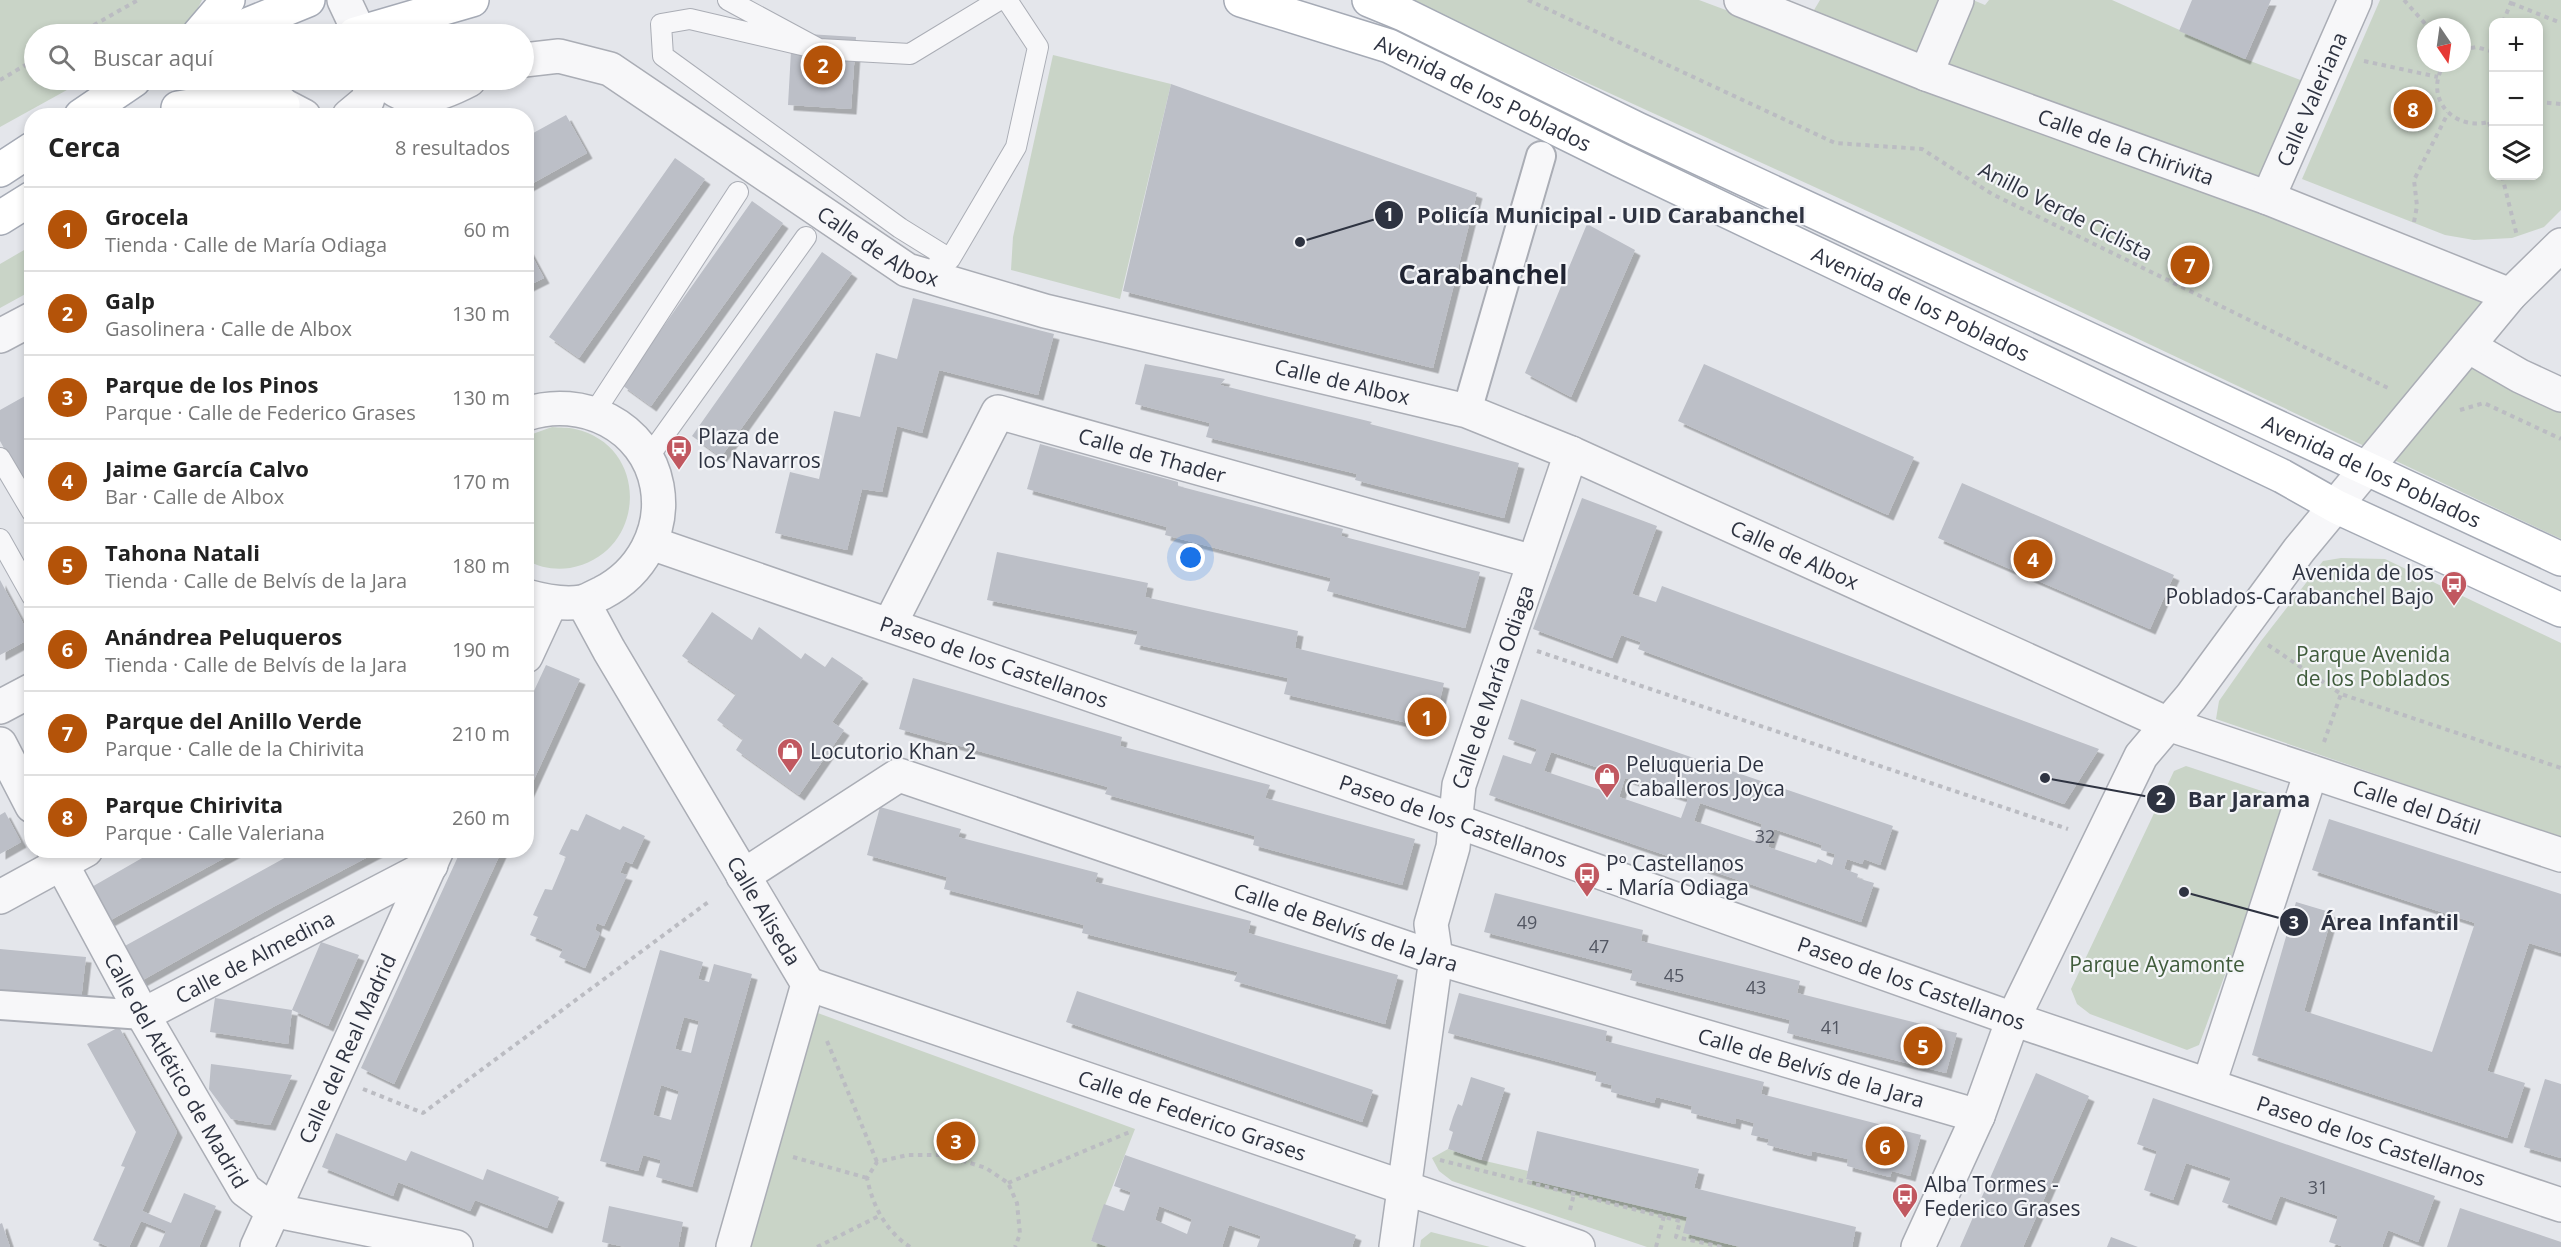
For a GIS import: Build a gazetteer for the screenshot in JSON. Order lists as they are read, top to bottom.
{
  "streets": {
    "main road": ["Avenida de los Poblados"],
    "street": [
      "Calle Valeriana",
      "Calle de la Chirivita",
      "Calle de Albox",
      "Calle de Thader",
      "Paseo de los Castellanos",
      "Calle de María Odiaga",
      "Calle del Dátil",
      "Calle Aliseda",
      "Calle de Belvís de la Jara",
      "Calle de Almedina",
      "Calle del Real Madrid",
      "Calle del Atlético de Madrid",
      "Calle de Federico Grases"
    ],
    "path": ["Anillo Verde Ciclista"]
  },
  "crossings": [
    ["Calle Valeriana", "Calle de la Chirivita"],
    ["Calle de Albox", "Calle de María Odiaga"],
    ["Calle de Albox", "Calle del Dátil"],
    ["Calle de Thader", "Paseo de los Castellanos"],
    ["Calle de Thader", "Calle de María Odiaga"],
    ["Paseo de los Castellanos", "Calle de María Odiaga"],
    ["Calle de María Odiaga", "Calle de Belvís de la Jara"],
    ["Calle de María Odiaga", "Calle de Federico Grases"],
    ["Calle Aliseda", "Calle de Belvís de la Jara"],
    ["Calle Aliseda", "Calle de Federico Grases"],
    ["Calle de Almedina", "Calle del Real Madrid"],
    ["Calle de Almedina", "Calle del Atlético de Madrid"],
    ["Calle del Real Madrid", "Calle del Atlético de Madrid"]
  ],
  "districts": ["Carabanchel"],
  "parks": ["Parque Avenida de los Poblados", "Parque Ayamonte"],
  "places": {
    "other": ["Policía Municipal - UID Carabanchel", "Bar Jarama", "Área Infantil"],
    "bus stop": [
      "Plaza de los Navarros",
      "Avenida de los Poblados-Carabanchel Bajo",
      "Pº Castellanos - María Odiaga",
      "Alba Tormes - Federico Grases"
    ],
    "shop": ["Locutorio Khan 2", "Peluqueria De Caballeros Joyca"]
  },
  "house_numbers": [
    "32",
    "49",
    "47",
    "45",
    "43",
    "41",
    "31"
  ],
  "north": "bottom",
  "page": {
    "map_buttons": ["+", "−"],
    "search": "Buscar aquí",
    "pins": [
      "2",
      "8",
      "7",
      "4",
      "1",
      "5",
      "3",
      "6"
    ],
    "heading": ["Cerca", "8 resultados"],
    "list": [
      {
        "mark": "1",
        "name": "Grocela",
        "note": "Tienda · Calle de María Odiaga",
        "value": "60 m"
      },
      {
        "mark": "2",
        "name": "Galp",
        "note": "Gasolinera · Calle de Albox",
        "value": "130 m"
      },
      {
        "mark": "3",
        "name": "Parque de los Pinos",
        "note": "Parque · Calle de Federico Grases",
        "value": "130 m"
      },
      {
        "mark": "4",
        "name": "Jaime García Calvo",
        "note": "Bar · Calle de Albox",
        "value": "170 m"
      },
      {
        "mark": "5",
        "name": "Tahona Natali",
        "note": "Tienda · Calle de Belvís de la Jara",
        "value": "180 m"
      },
      {
        "mark": "6",
        "name": "Anándrea Peluqueros",
        "note": "Tienda · Calle de Belvís de la Jara",
        "value": "190 m"
      },
      {
        "mark": "7",
        "name": "Parque del Anillo Verde",
        "note": "Parque · Calle de la Chirivita",
        "value": "210 m"
      },
      {
        "mark": "8",
        "name": "Parque Chirivita",
        "note": "Parque · Calle Valeriana",
        "value": "260 m"
      }
    ]
  }
}
